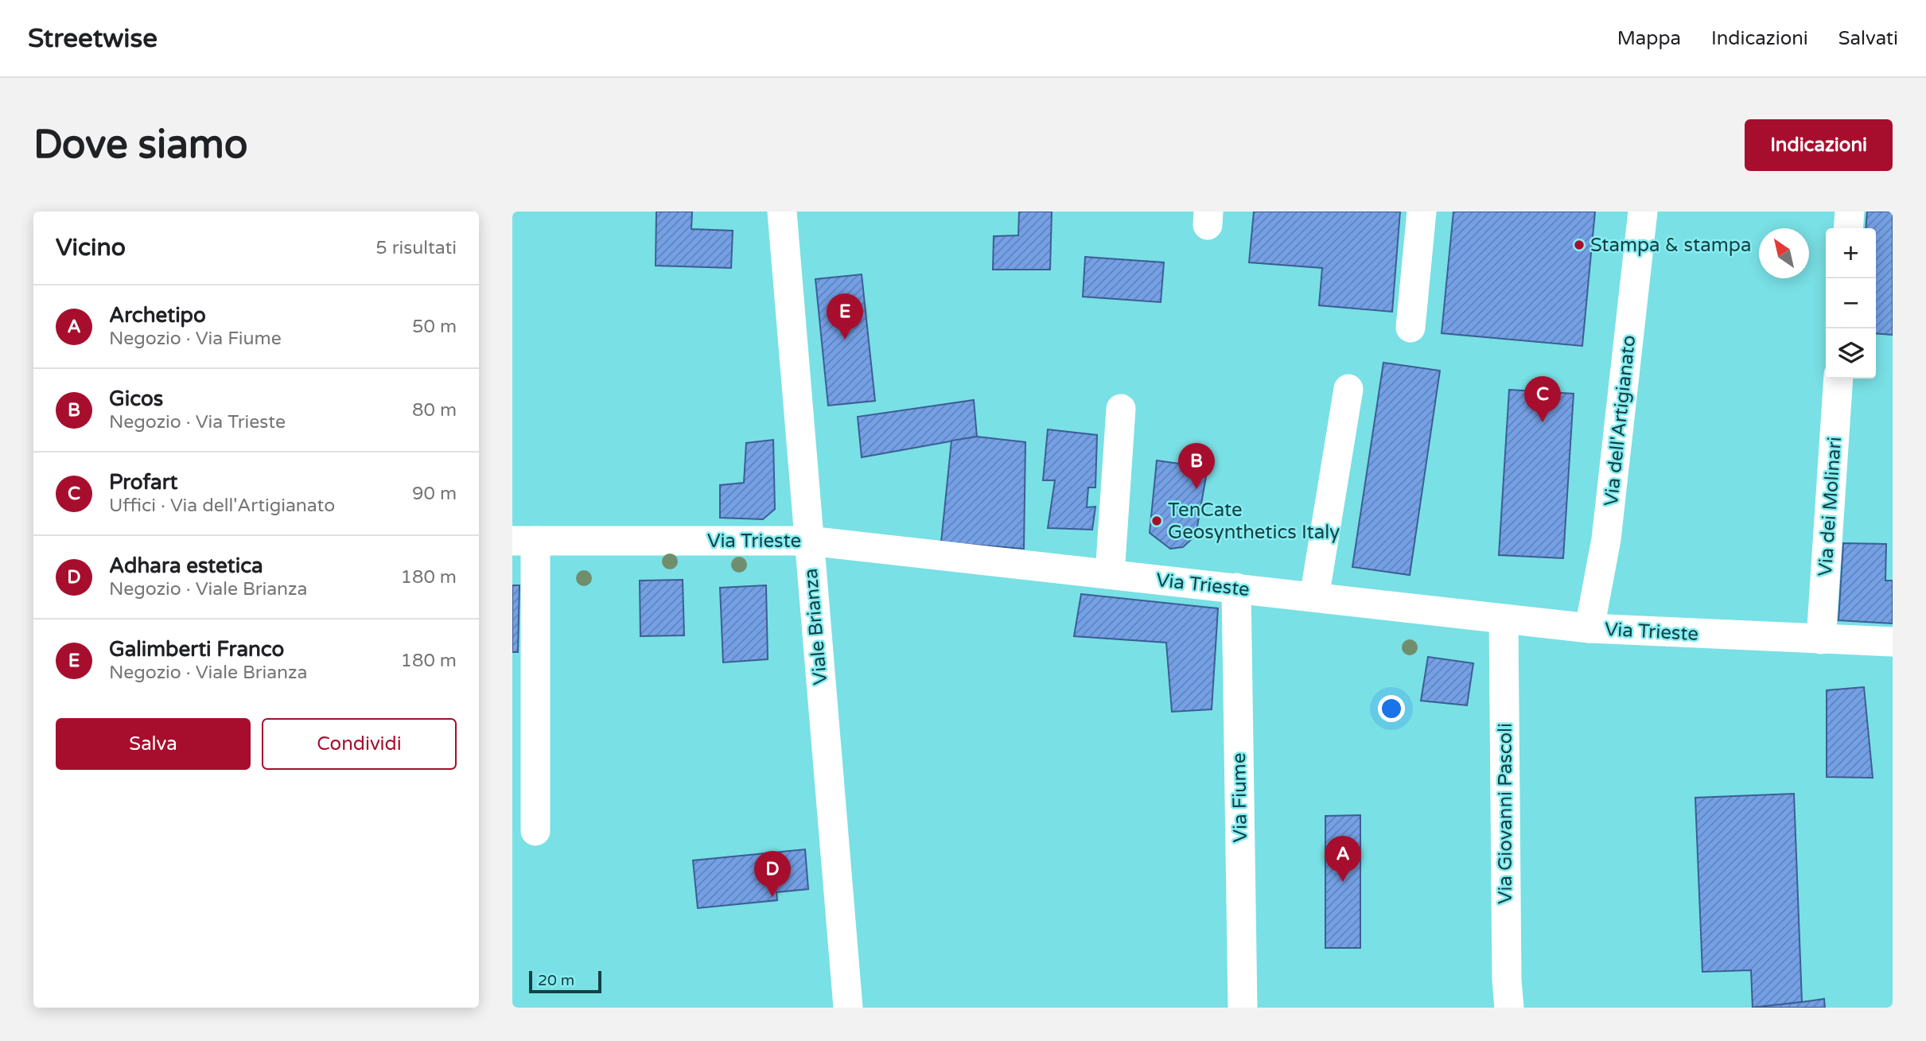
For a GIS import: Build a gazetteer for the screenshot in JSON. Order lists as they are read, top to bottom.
{
  "streets": {
    "street": [
      "Via dell'Artigianato",
      "Via dei Molinari",
      "Via Trieste",
      "Viale Brianza",
      "Via Fiume",
      "Via Giovanni Pascoli"
    ]
  },
  "crossings": [
    ["Via dell'Artigianato", "Via Trieste"],
    ["Via dei Molinari", "Via Trieste"],
    ["Via Trieste", "Viale Brianza"],
    ["Via Trieste", "Via Fiume"],
    ["Via Trieste", "Via Giovanni Pascoli"]
  ],
  "places": ["Stampa & stampa", "TenCate Geosynthetics Italy"],
  "scale_bar": "20 m",
  "north": "top left",
  "page": {
    "header": "Streetwise",
    "nav": ["Mappa", "Indicazioni", "Salvati"],
    "buttons": [
      "Indicazioni",
      ["Salva", "Condividi"]
    ],
    "title": "Dove siamo",
    "heading": ["Vicino", "5 risultati"],
    "map_buttons": ["+", "−"],
    "list": [
      {
        "mark": "A",
        "name": "Archetipo",
        "note": "Negozio · Via Fiume",
        "value": "50 m"
      },
      {
        "mark": "B",
        "name": "Gicos",
        "note": "Negozio · Via Trieste",
        "value": "80 m"
      },
      {
        "mark": "C",
        "name": "Profart",
        "note": "Uffici · Via dell'Artigianato",
        "value": "90 m"
      },
      {
        "mark": "D",
        "name": "Adhara estetica",
        "note": "Negozio · Viale Brianza",
        "value": "180 m"
      },
      {
        "mark": "E",
        "name": "Galimberti Franco",
        "note": "Negozio · Viale Brianza",
        "value": "180 m"
      }
    ],
    "pins": [
      "E",
      "C",
      "B",
      "A",
      "D"
    ],
    "scale": "20 m"
  }
}
